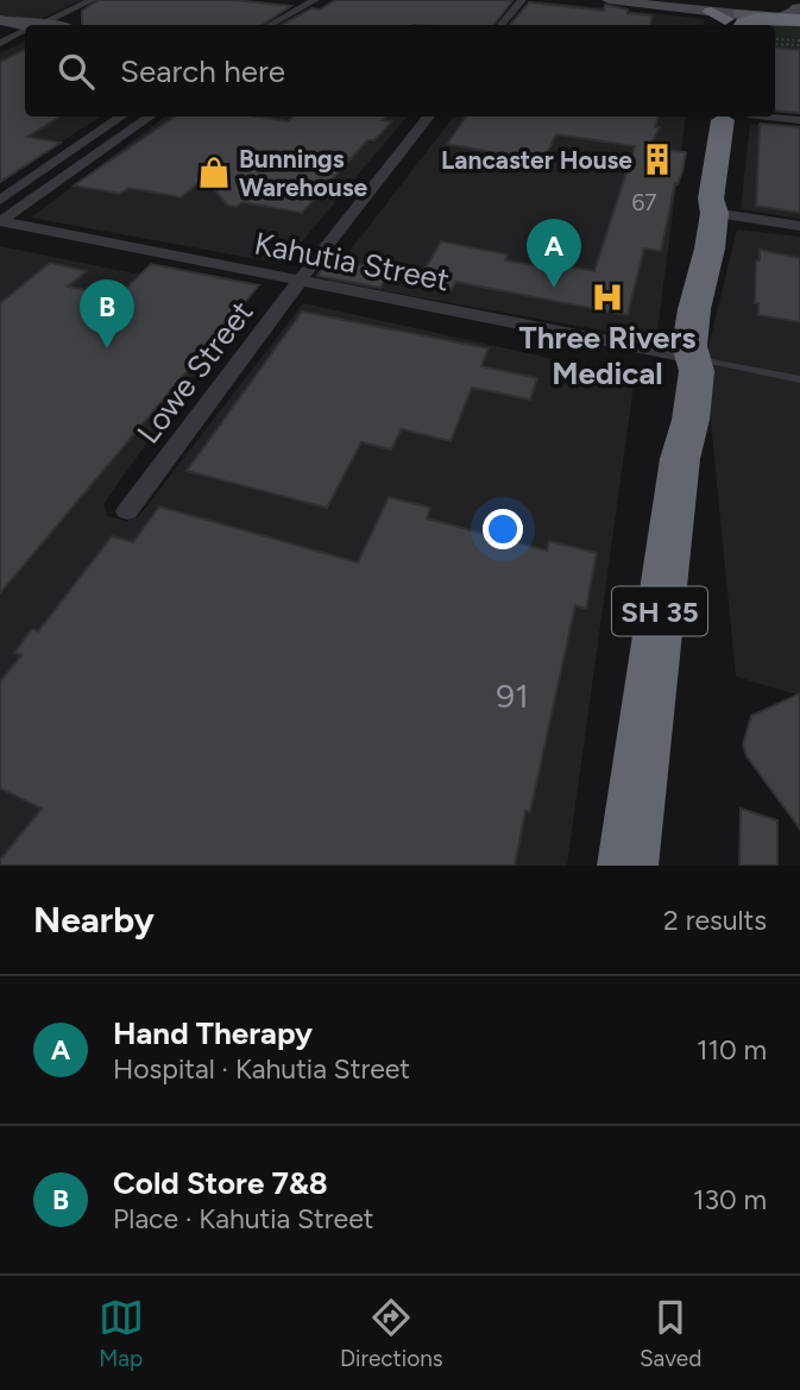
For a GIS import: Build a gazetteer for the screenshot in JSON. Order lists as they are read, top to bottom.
{
  "streets": {
    "highway": ["SH 35"],
    "street": ["Kahutia Street", "Lowe Street"]
  },
  "crossings": [
    ["Kahutia Street", "Lowe Street"],
    ["Kahutia Street", "SH 35"]
  ],
  "places": {
    "building": ["Lancaster House"],
    "shop": ["Bunnings Warehouse"],
    "hospital": ["Three Rivers Medical"]
  },
  "house_numbers": ["67", "91"],
  "page": {
    "search": "Search here",
    "pins": ["A", "B"],
    "heading": ["Nearby", "2 results"],
    "list": [
      {
        "mark": "A",
        "name": "Hand Therapy",
        "note": "Hospital · Kahutia Street",
        "value": "110 m"
      },
      {
        "mark": "B",
        "name": "Cold Store 7&8",
        "note": "Place · Kahutia Street",
        "value": "130 m"
      }
    ],
    "nav": ["Map", "Directions", "Saved"]
  }
}
